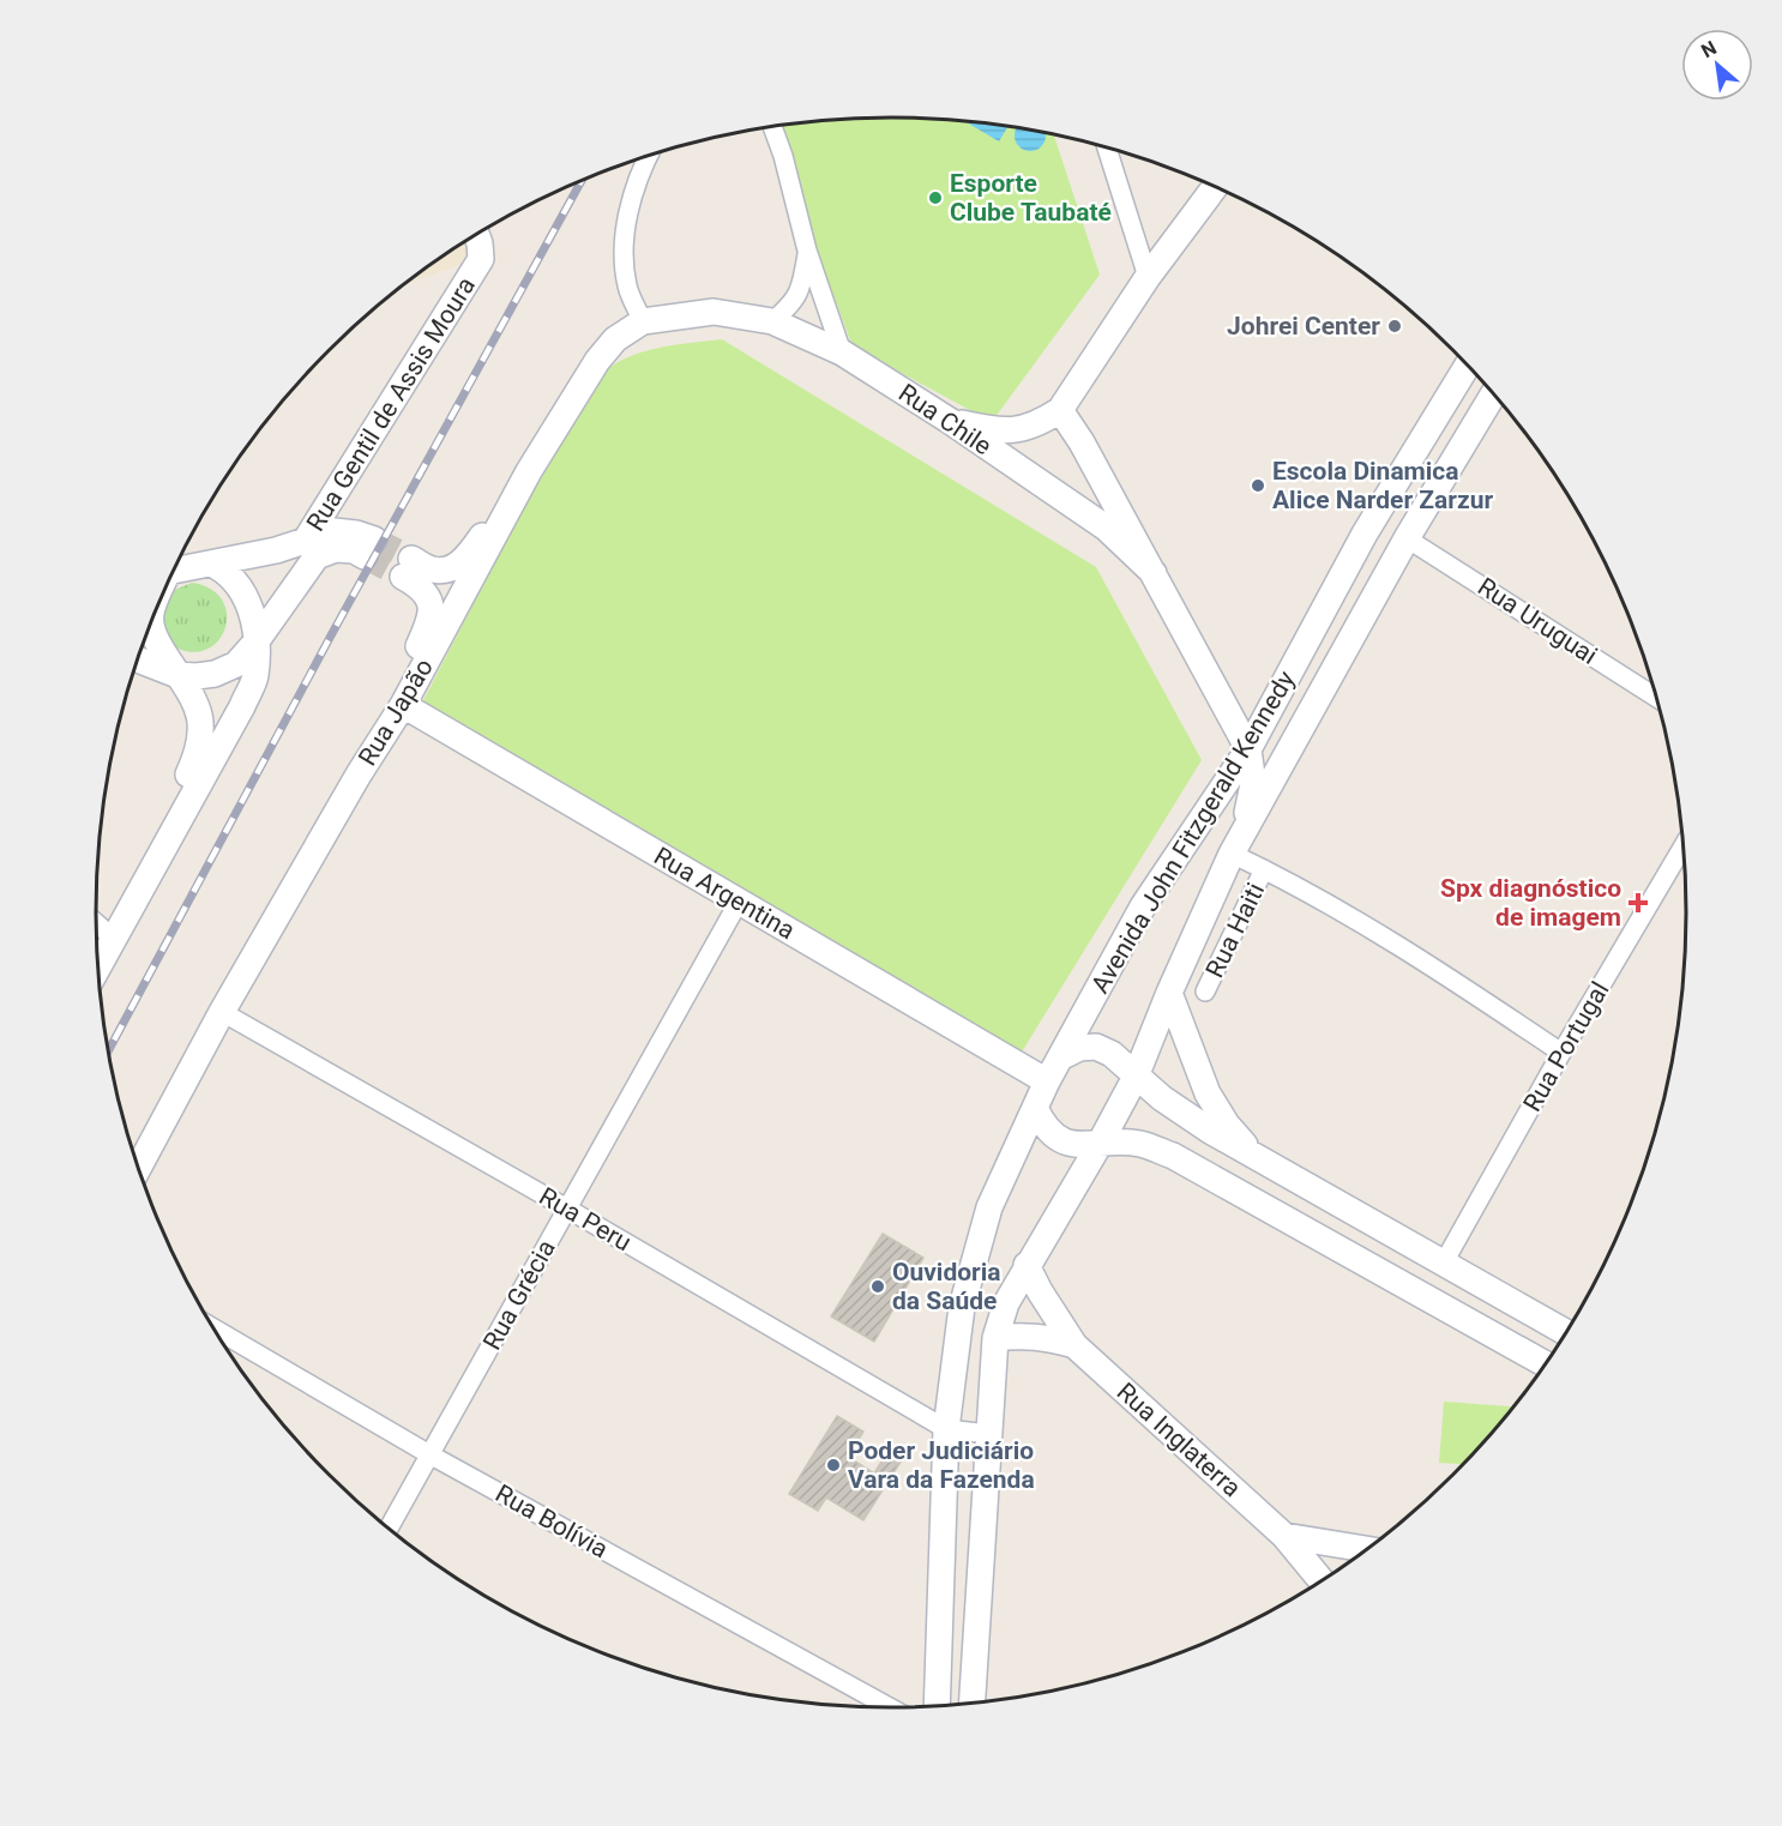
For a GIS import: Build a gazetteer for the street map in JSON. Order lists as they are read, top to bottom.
{
  "streets": {
    "main road": [
      "Rua Gentil de Assis Moura",
      "Rua Chile",
      "Rua Japão",
      "Avenida John Fitzgerald Kennedy",
      "Rua Argentina",
      "Rua Inglaterra"
    ],
    "street": [
      "Rua Uruguai",
      "Rua Haiti",
      "Rua Portugal",
      "Rua Peru",
      "Rua Grécia",
      "Rua Bolívia"
    ]
  },
  "crossings": [
    ["Rua Chile", "Rua Japão"],
    ["Rua Chile", "Avenida John Fitzgerald Kennedy"],
    ["Rua Uruguai", "Avenida John Fitzgerald Kennedy"],
    ["Rua Japão", "Rua Argentina"],
    ["Rua Japão", "Rua Peru"],
    ["Avenida John Fitzgerald Kennedy", "Rua Argentina"],
    ["Avenida John Fitzgerald Kennedy", "Rua Peru"],
    ["Rua Argentina", "Rua Grécia"],
    ["Rua Peru", "Rua Grécia"],
    ["Rua Grécia", "Rua Bolívia"]
  ],
  "places": {
    "other": [
      "Esporte Clube Taubaté",
      "Johrei Center",
      "Escola Dinamica Alice Narder Zarzur",
      "Ouvidoria da Saúde",
      "Poder Judiciário Vara da Fazenda"
    ],
    "health": ["Spx diagnóstico de imagem"]
  },
  "north": "top left"
}
